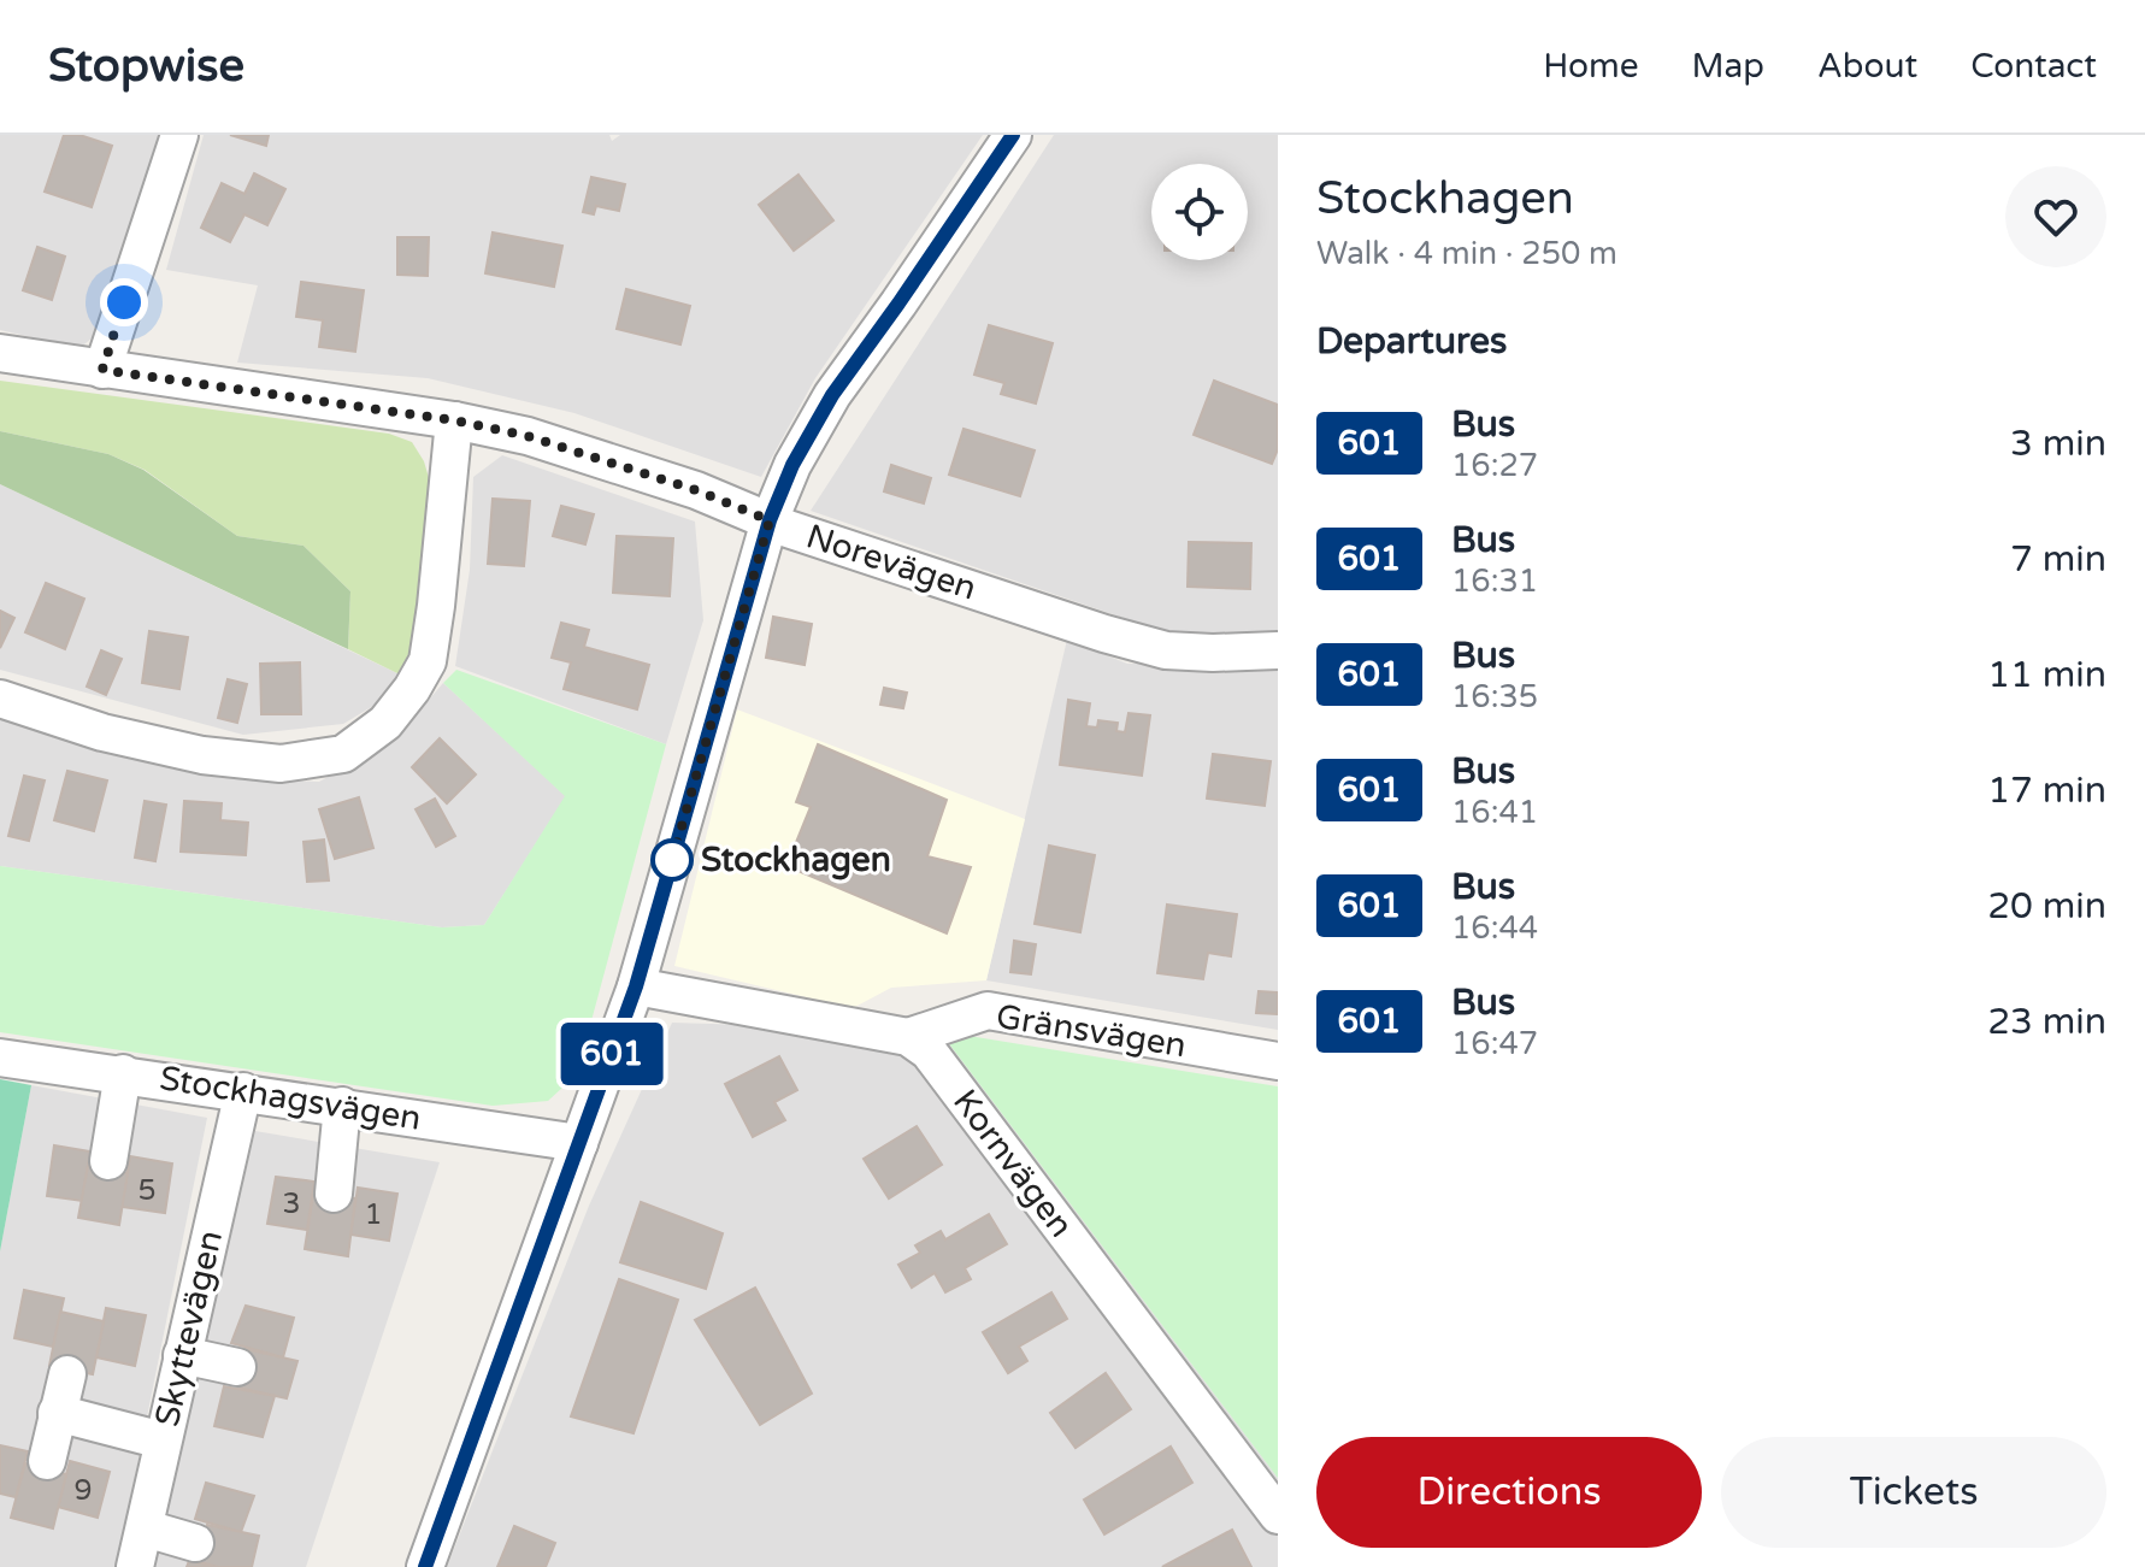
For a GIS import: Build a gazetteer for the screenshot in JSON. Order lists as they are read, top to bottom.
{
  "streets": {
    "street": [
      "Norevägen",
      "Gränsvägen",
      "Stockhagsvägen",
      "Kornvägen",
      "Skyttevägen"
    ]
  },
  "crossings": [
    ["Gränsvägen", "Kornvägen"],
    ["Stockhagsvägen", "Skyttevägen"]
  ],
  "places": ["Stockhagen"],
  "lines": ["bus line 601"],
  "house_numbers": [
    "5",
    "3",
    "1",
    "9"
  ],
  "page": {
    "header": "Stopwise",
    "nav": [
      "Home",
      "Map",
      "About",
      "Contact"
    ],
    "on_map": "601",
    "heading": [
      ["Stockhagen", "Walk · 4 min · 250 m"],
      "Departures"
    ],
    "list": [
      {
        "mark": "601",
        "name": "Bus",
        "note": "16:27",
        "value": "3 min"
      },
      {
        "mark": "601",
        "name": "Bus",
        "note": "16:31",
        "value": "7 min"
      },
      {
        "mark": "601",
        "name": "Bus",
        "note": "16:35",
        "value": "11 min"
      },
      {
        "mark": "601",
        "name": "Bus",
        "note": "16:41",
        "value": "17 min"
      },
      {
        "mark": "601",
        "name": "Bus",
        "note": "16:44",
        "value": "20 min"
      },
      {
        "mark": "601",
        "name": "Bus",
        "note": "16:47",
        "value": "23 min"
      }
    ],
    "buttons": ["Directions", "Tickets"]
  }
}
